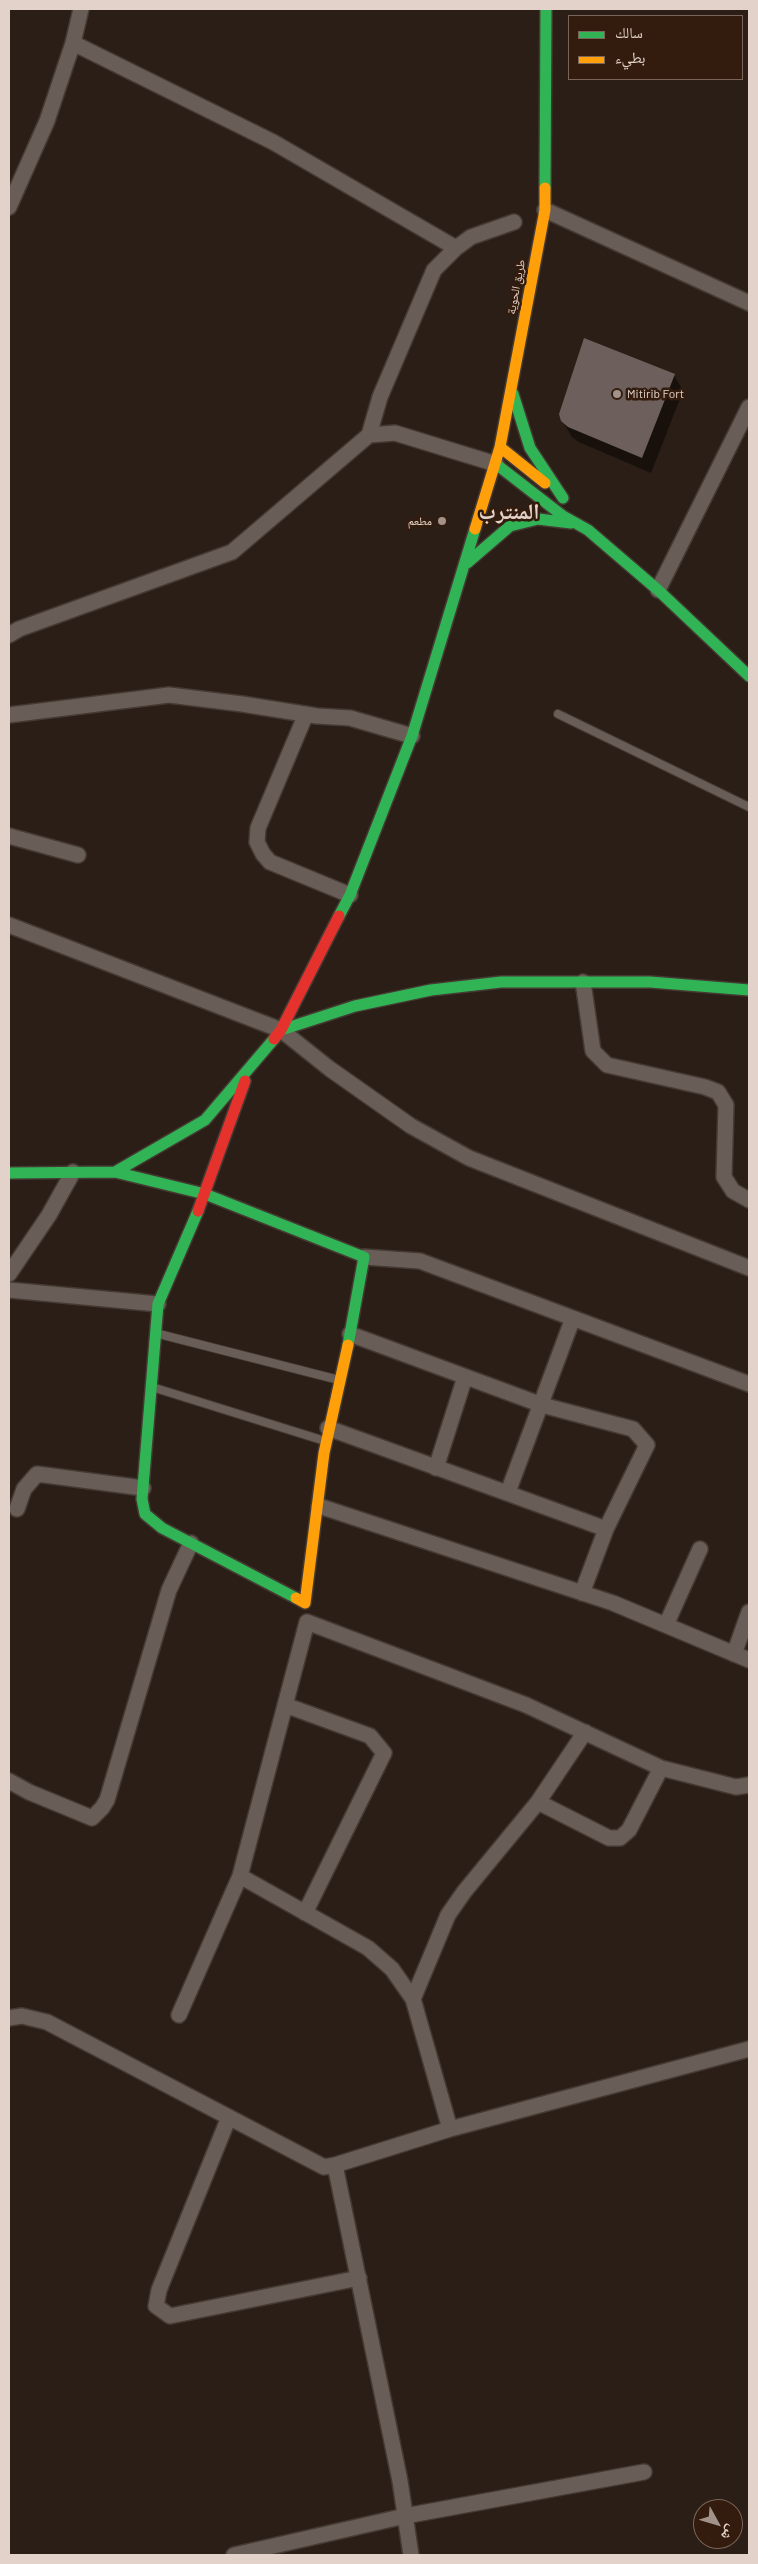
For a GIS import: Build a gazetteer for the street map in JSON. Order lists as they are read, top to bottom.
{
  "streets": {
    "street": ["طريق الحوية"]
  },
  "districts": ["المنترب"],
  "places": ["Mitirib Fort", "مطعم"],
  "legend": ["سالك", "بطيء"],
  "north": "bottom right"
}
